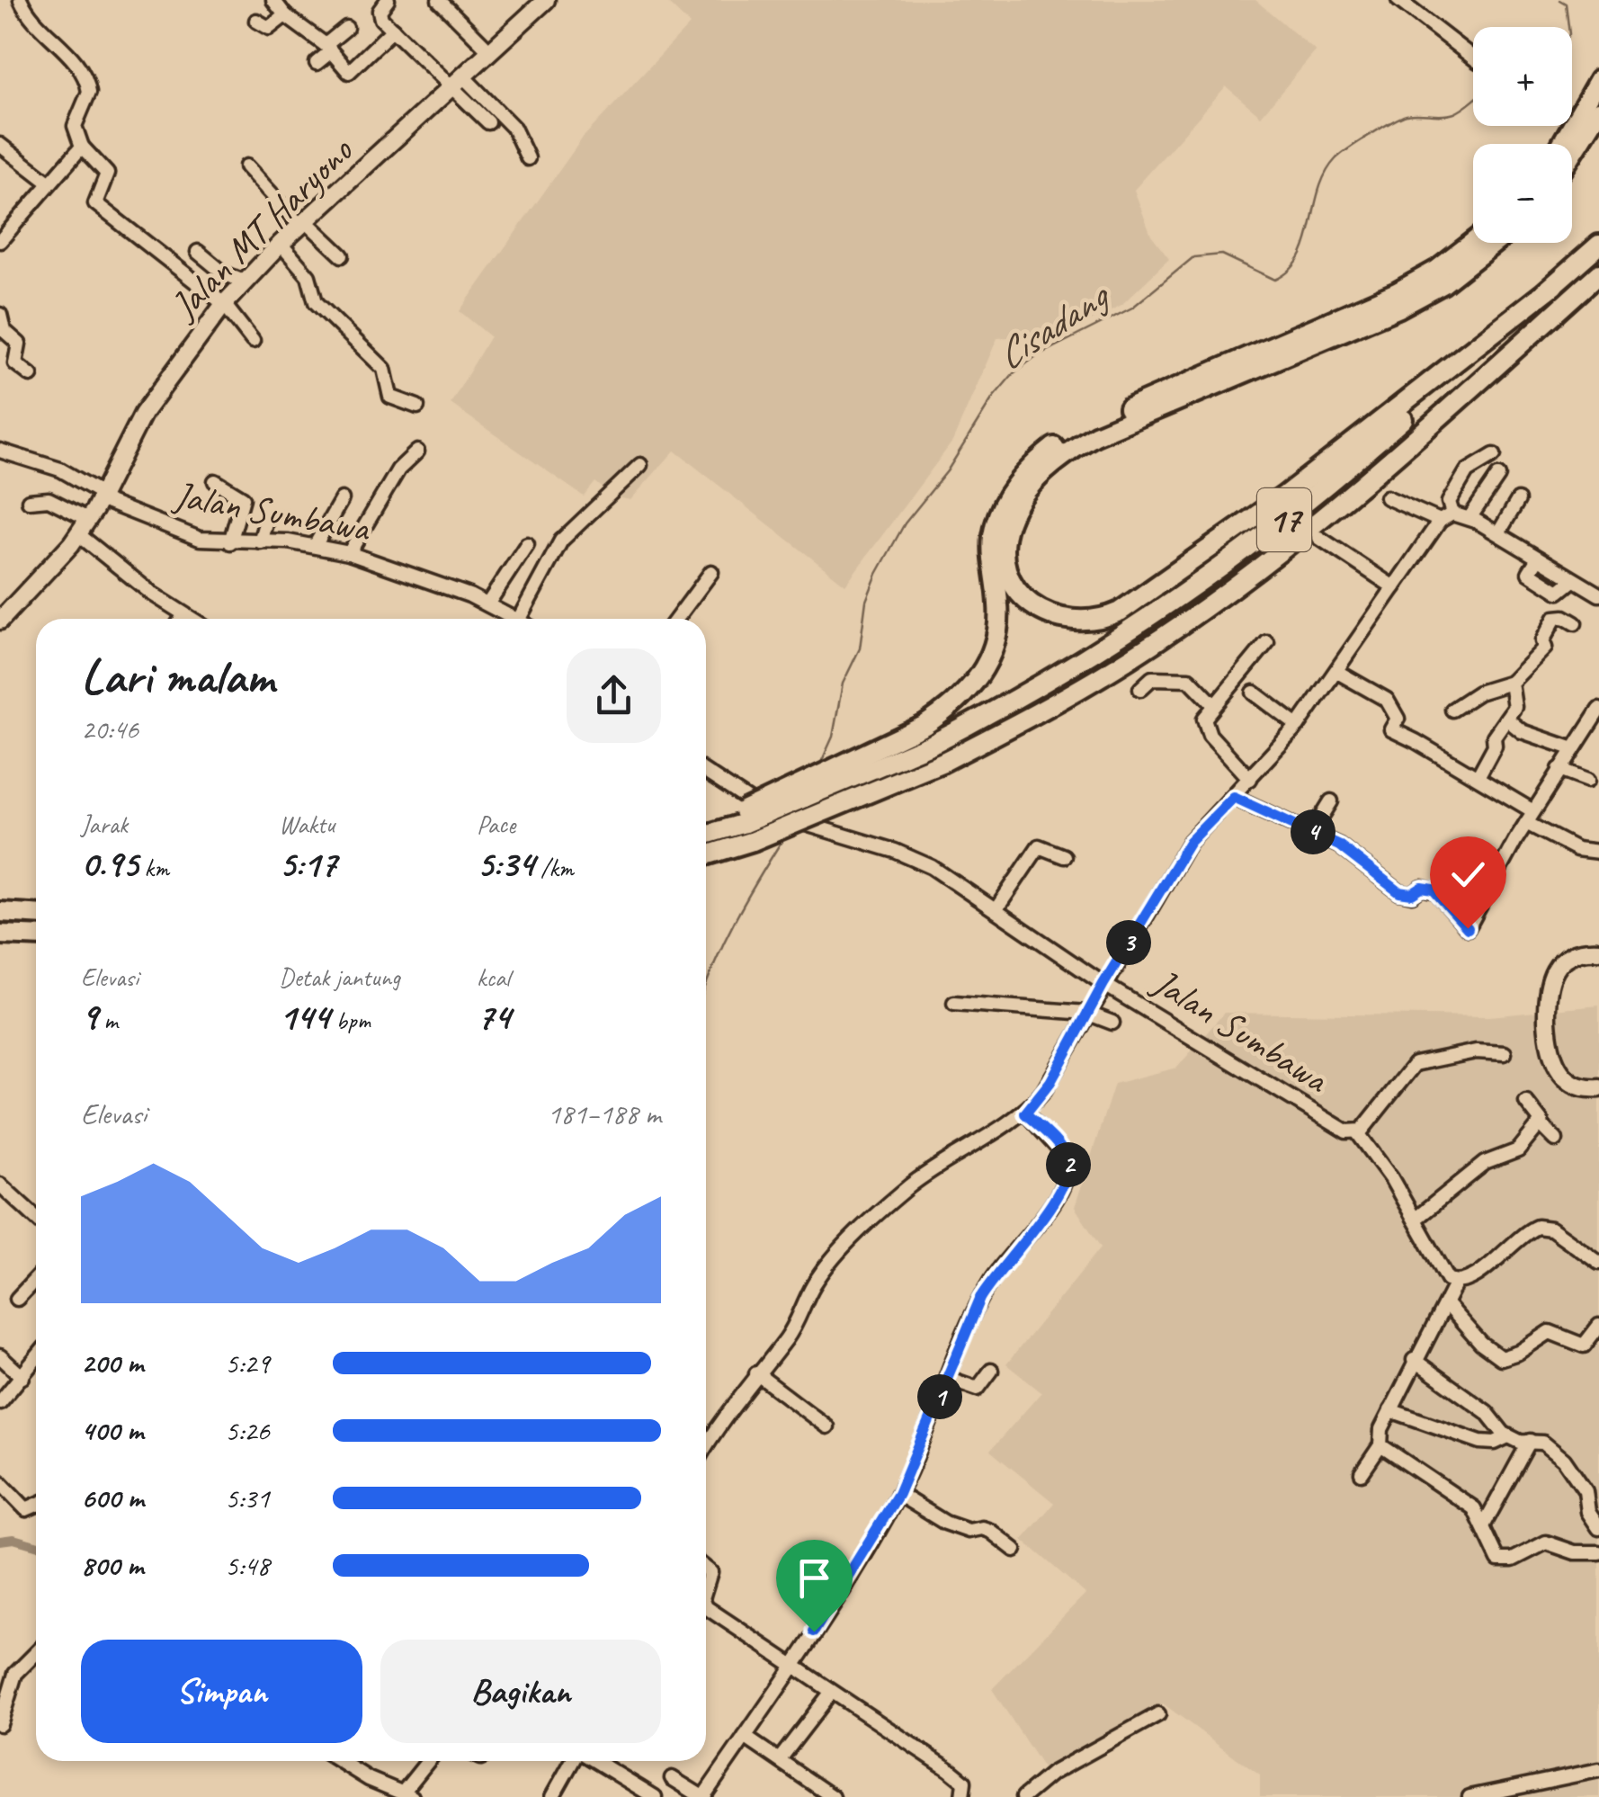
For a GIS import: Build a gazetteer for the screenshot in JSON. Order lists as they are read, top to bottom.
{
  "streets": {
    "highway": ["17"],
    "main road": ["Jalan MT Haryono"],
    "street": ["Jalan Sumbawa"]
  },
  "crossings": [
    ["Jalan MT Haryono", "Jalan Sumbawa"]
  ],
  "water": ["Cisadang"],
  "page": {
    "map_buttons": ["+", "−"],
    "heading": ["Lari malam", "20:46"],
    "stats": [
      ["Jarak", "0.95 km"],
      ["Waktu", "5:17"],
      ["Pace", "5:34 /km"],
      ["Elevasi", "9 m"],
      ["Detak jantung", "144 bpm"],
      ["kcal", "74"]
    ],
    "pins": [
      "4",
      "3",
      "2",
      "1"
    ],
    "chart": ["Elevasi", "181–188 m"],
    "list": [
      {
        "name": "200 m",
        "note": "5:29"
      },
      {
        "name": "400 m",
        "note": "5:26"
      },
      {
        "name": "600 m",
        "note": "5:31"
      },
      {
        "name": "800 m",
        "note": "5:48"
      }
    ],
    "buttons": ["Simpan", "Bagikan"]
  }
}
